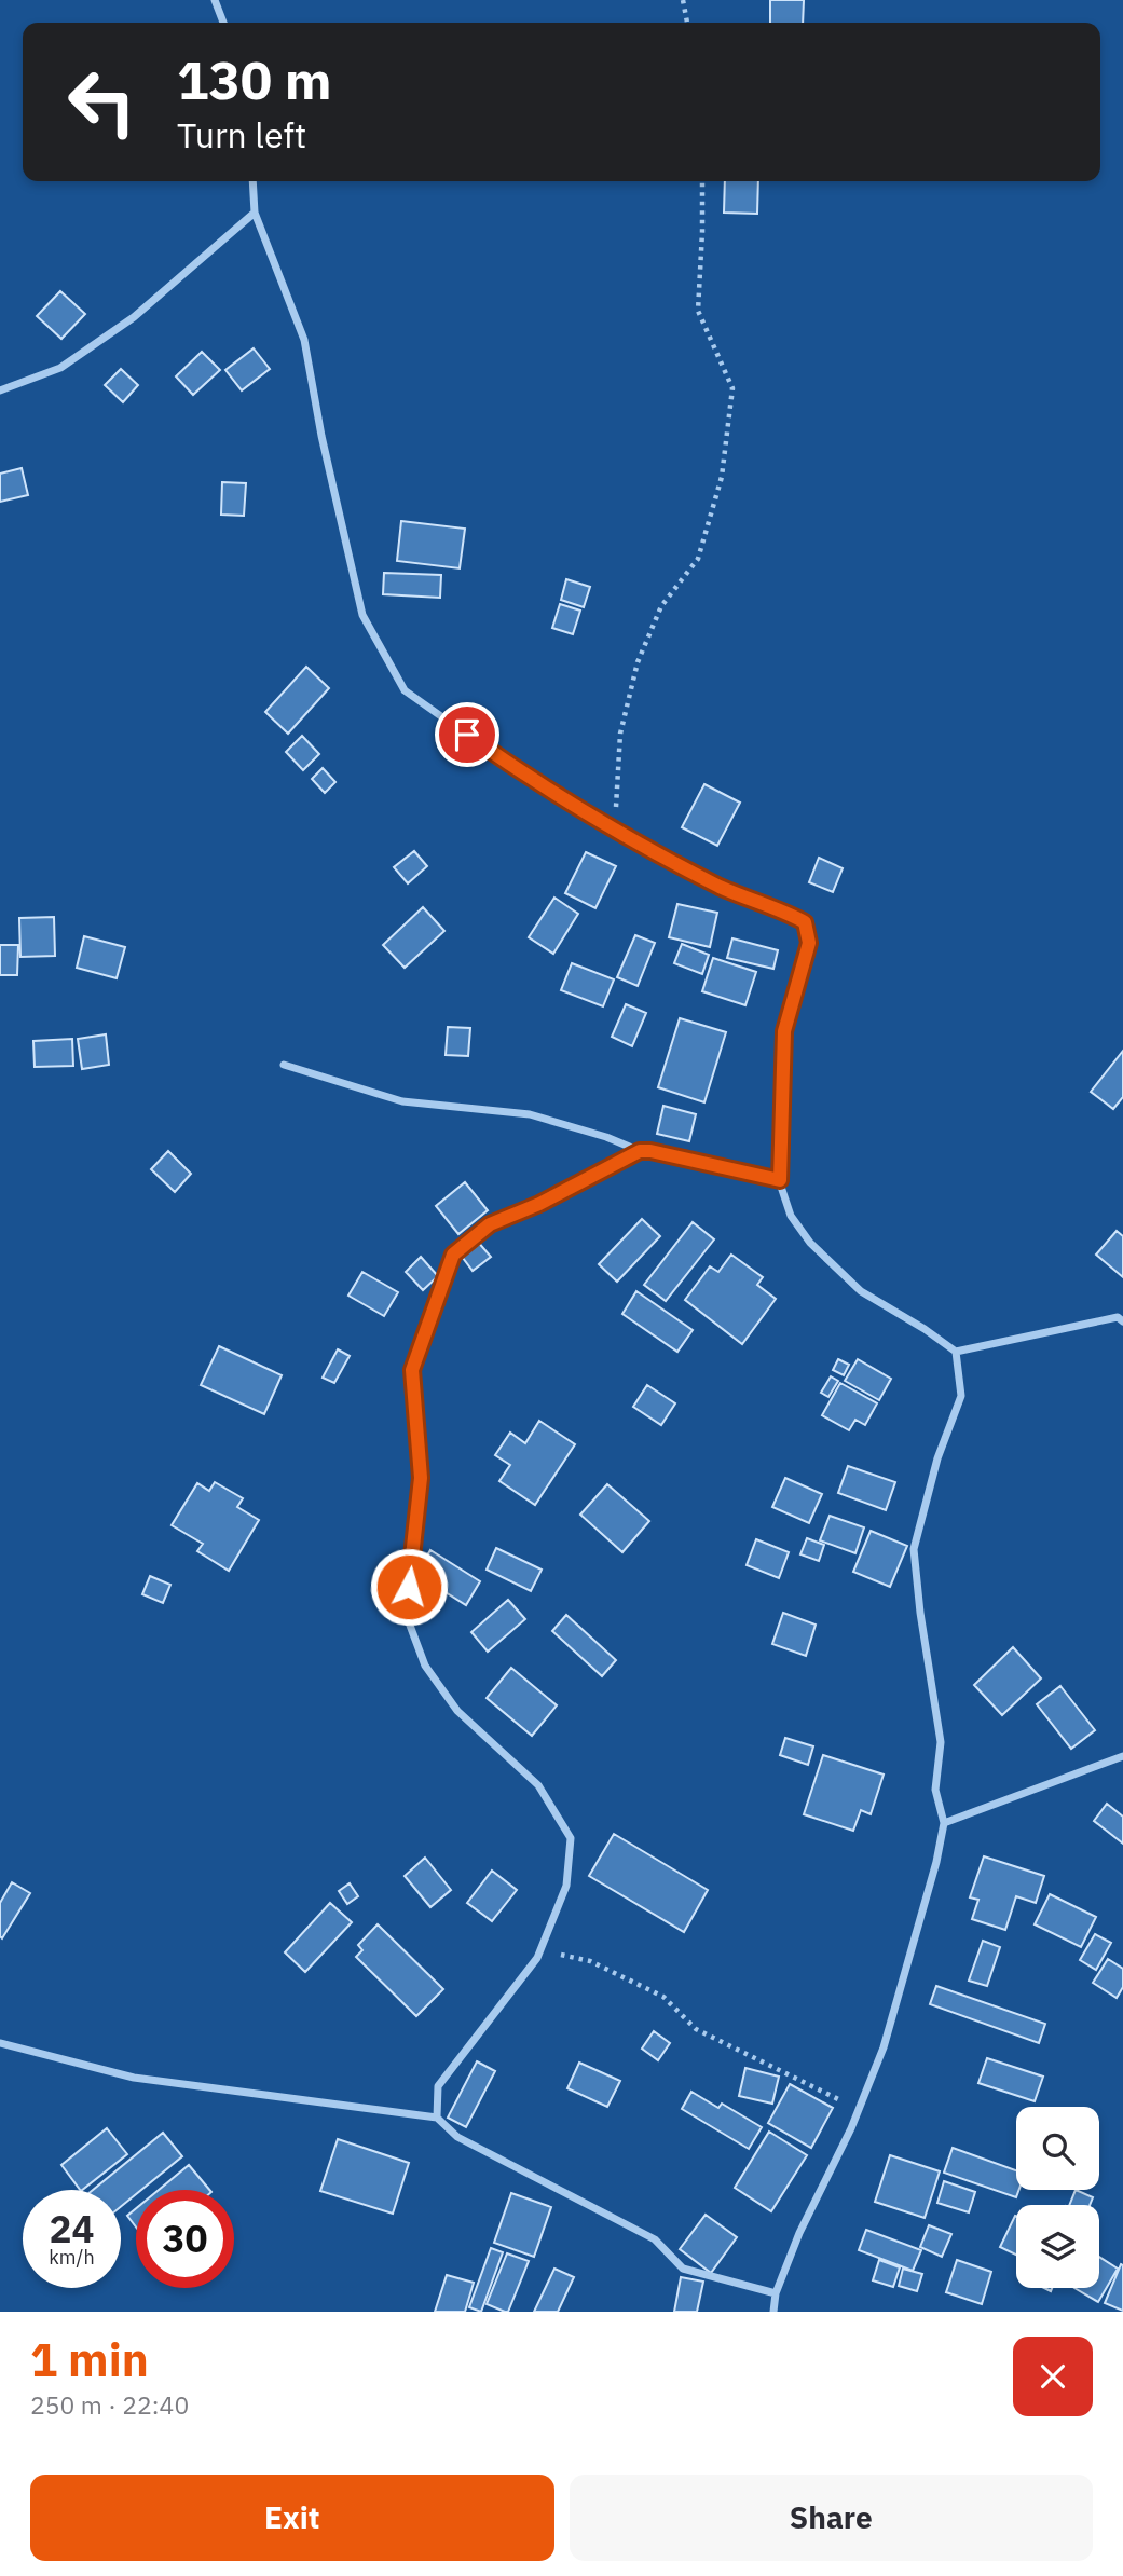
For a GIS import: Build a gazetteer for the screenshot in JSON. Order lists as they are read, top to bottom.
{
  "page": {
    "turn": ["130 m", "Turn left"],
    "speed": "24 km/h",
    "limit": "30",
    "heading": ["1 min", "250 m · 22:40"],
    "buttons": ["Exit", "Share"]
  }
}
